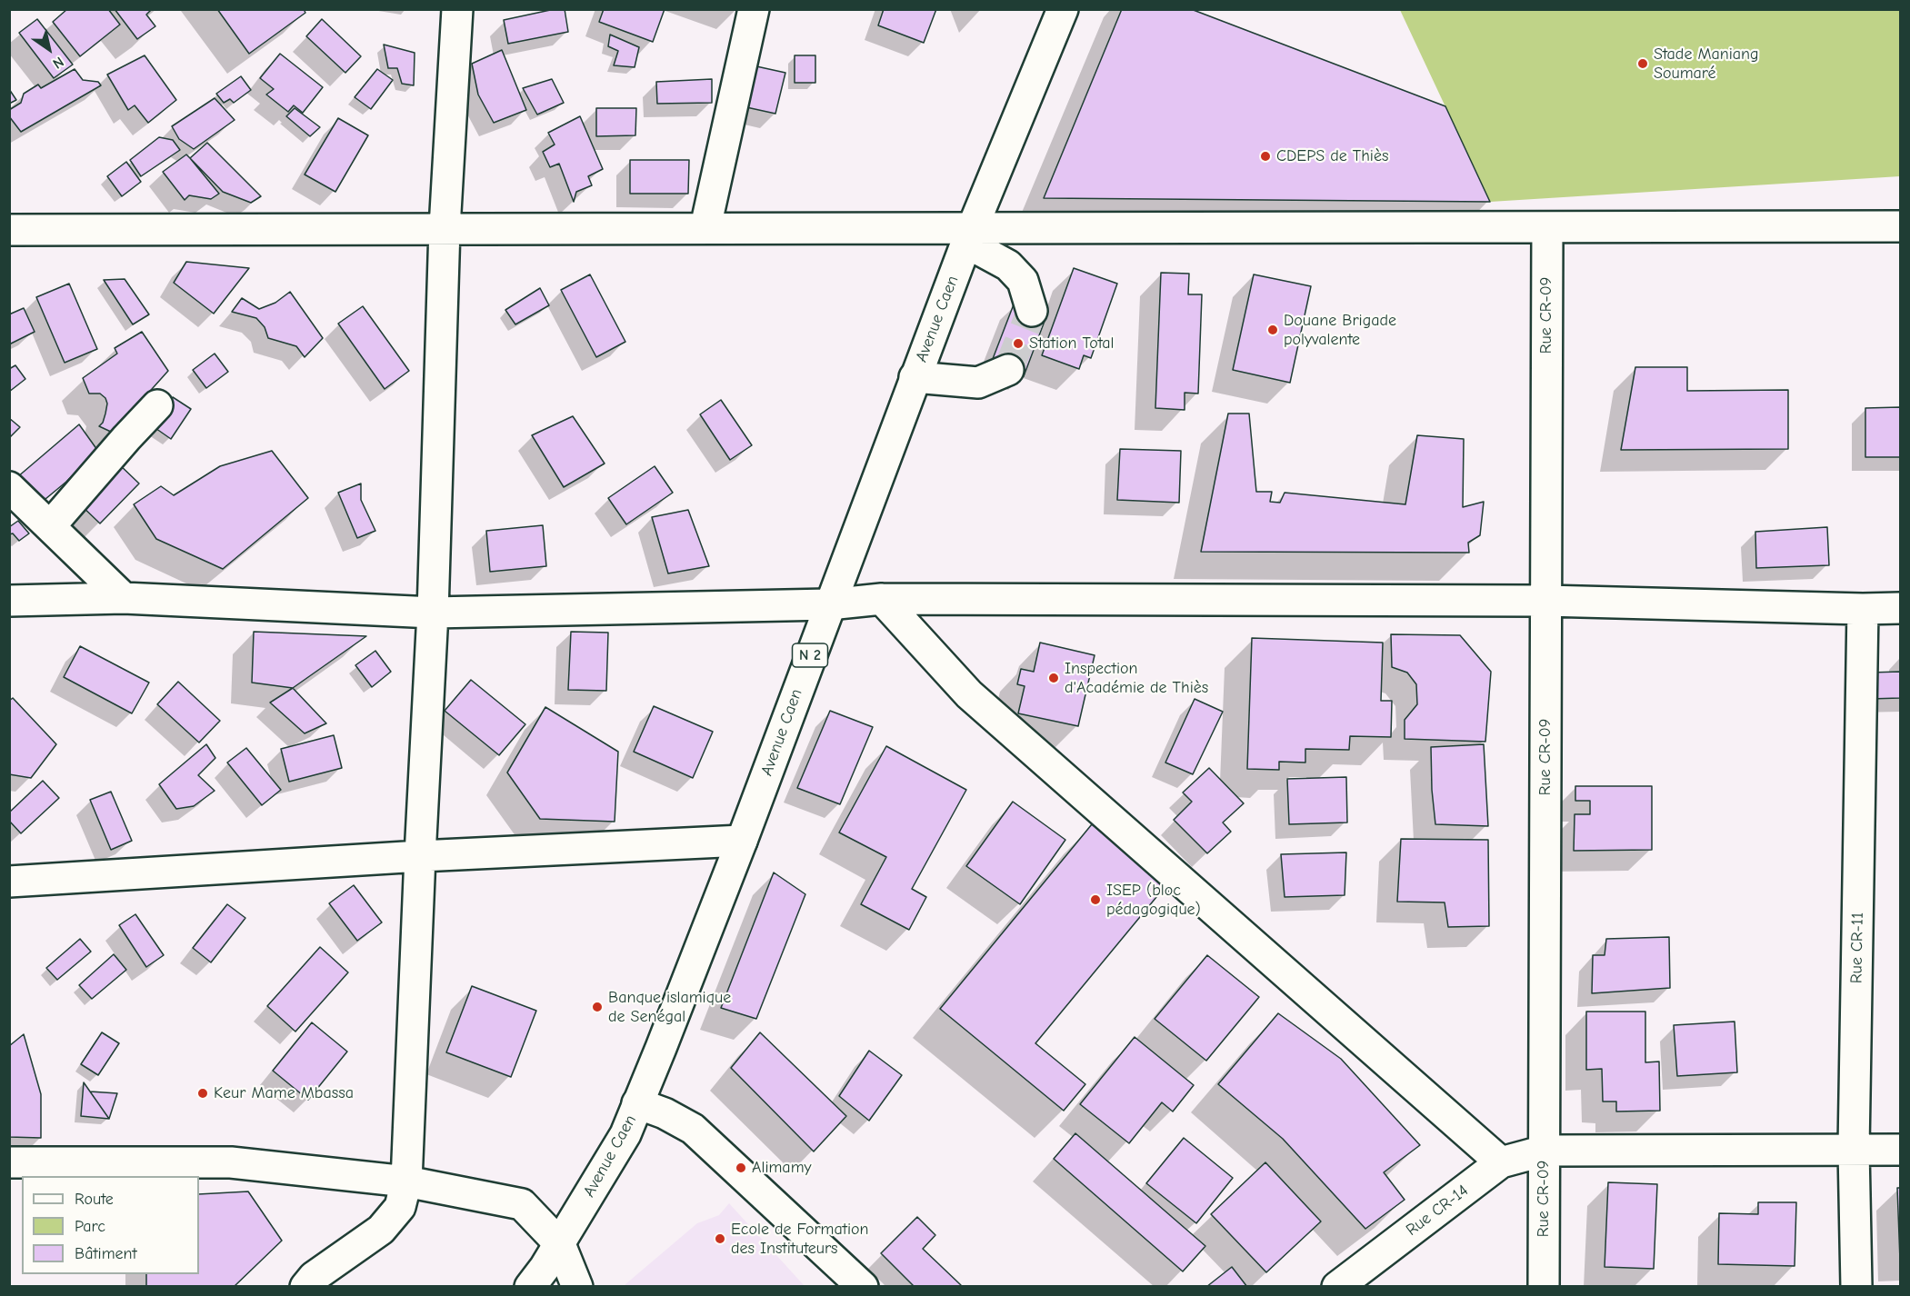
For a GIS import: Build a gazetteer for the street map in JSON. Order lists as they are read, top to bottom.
{
  "streets": {
    "main road": [
      "Rue CR-09",
      "Avenue Caen",
      "N 2",
      "Rue CR-11",
      "Rue CR-14"
    ]
  },
  "crossings": [
    ["Rue CR-09", "Rue CR-14"],
    ["Rue CR-11", "Rue CR-14"]
  ],
  "places": [
    "Stade Maniang Soumaré",
    "CDEPS de Thiès",
    "Douane Brigade polyvalente",
    "Station Total",
    "Inspection d'Académie de Thiès",
    "ISEP (bloc pédagogique)",
    "Banque islamique de Senégal",
    "Keur Mame Mbassa",
    "Alimamy",
    "Ecole de Formation des Instituteurs"
  ],
  "legend": ["Route", "Parc", "Bâtiment"],
  "north": "bottom right"
}
